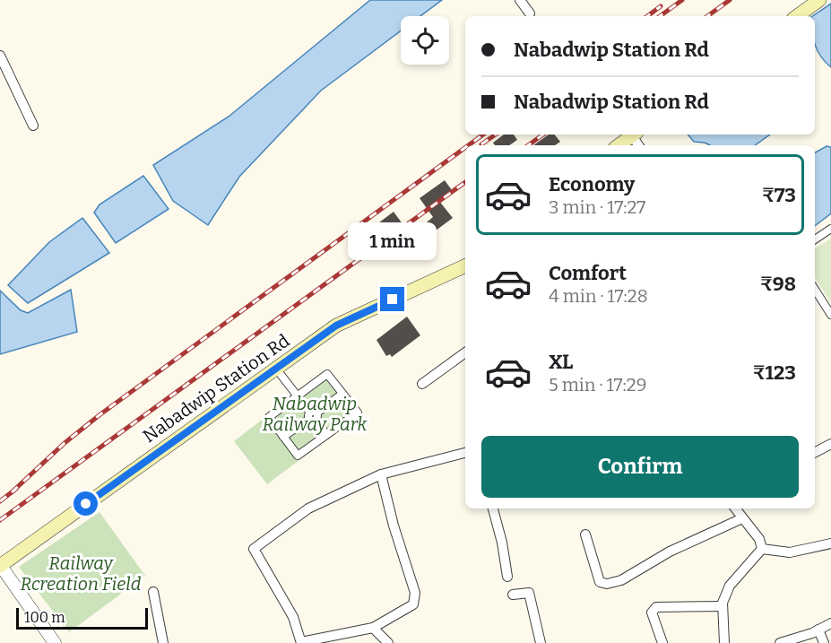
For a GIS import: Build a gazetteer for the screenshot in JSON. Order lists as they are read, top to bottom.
{
  "streets": {
    "main road": ["Nabadwip Station Rd"]
  },
  "parks": ["Nabadwip Railway Park", "Railway Rcreation Field"],
  "scale_bar": "100 m",
  "page": {
    "banner": ["Nabadwip Station Rd", "Nabadwip Station Rd"],
    "list": [
      {
        "name": "Economy",
        "note": "3 min · 17:27",
        "value": "₹73"
      },
      {
        "name": "Comfort",
        "note": "4 min · 17:28",
        "value": "₹98"
      },
      {
        "name": "XL",
        "note": "5 min · 17:29",
        "value": "₹123"
      }
    ],
    "bubble": "1 min",
    "buttons": "Confirm",
    "scale": "100 m"
  }
}
